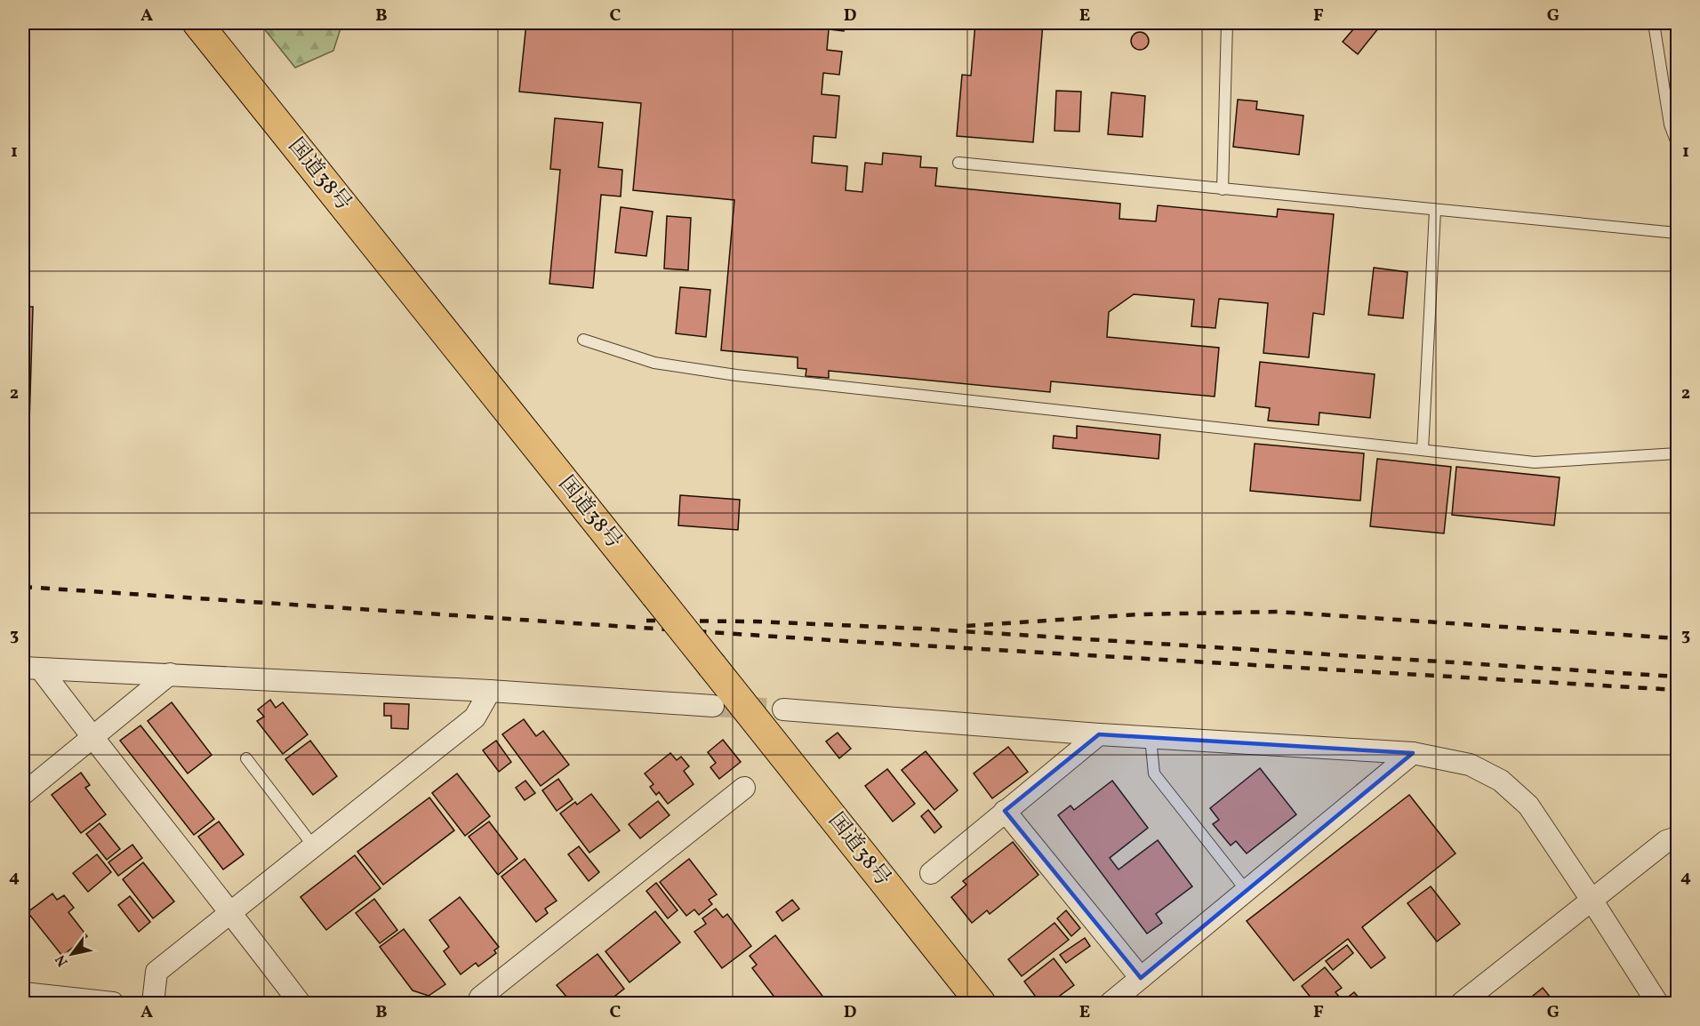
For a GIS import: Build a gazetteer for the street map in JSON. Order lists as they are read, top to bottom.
{
  "streets": {
    "highway": ["国道38号"]
  },
  "north": "bottom left",
  "grid": {
    "columns": [
      "A",
      "B",
      "C",
      "D",
      "E",
      "F",
      "G"
    ],
    "rows": [
      "1",
      "2",
      "3",
      "4"
    ]
  }
}
